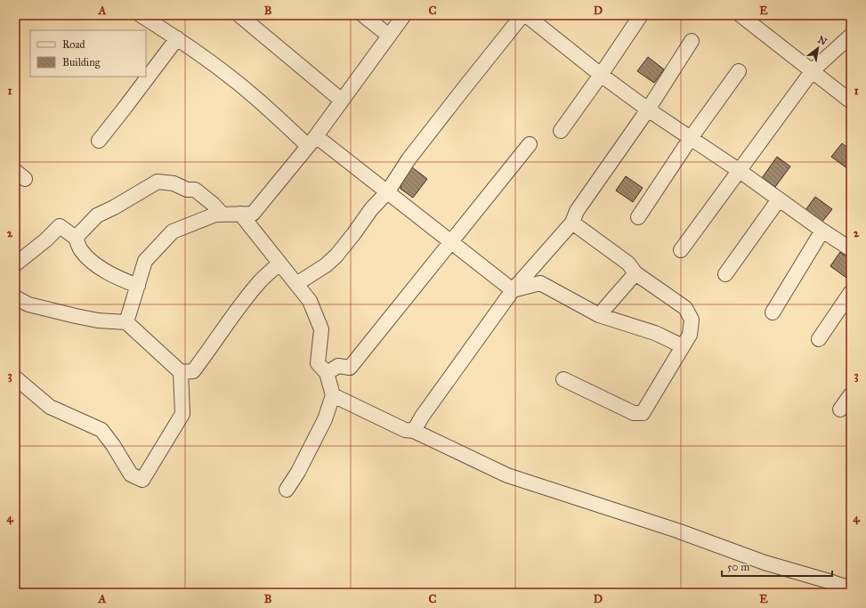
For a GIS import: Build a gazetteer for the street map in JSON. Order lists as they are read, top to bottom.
{
  "legend": ["Road", "Building"],
  "scale_bar": "50 m",
  "north": "top right",
  "grid": {
    "columns": [
      "A",
      "B",
      "C",
      "D",
      "E"
    ],
    "rows": [
      "1",
      "2",
      "3",
      "4"
    ]
  }
}
